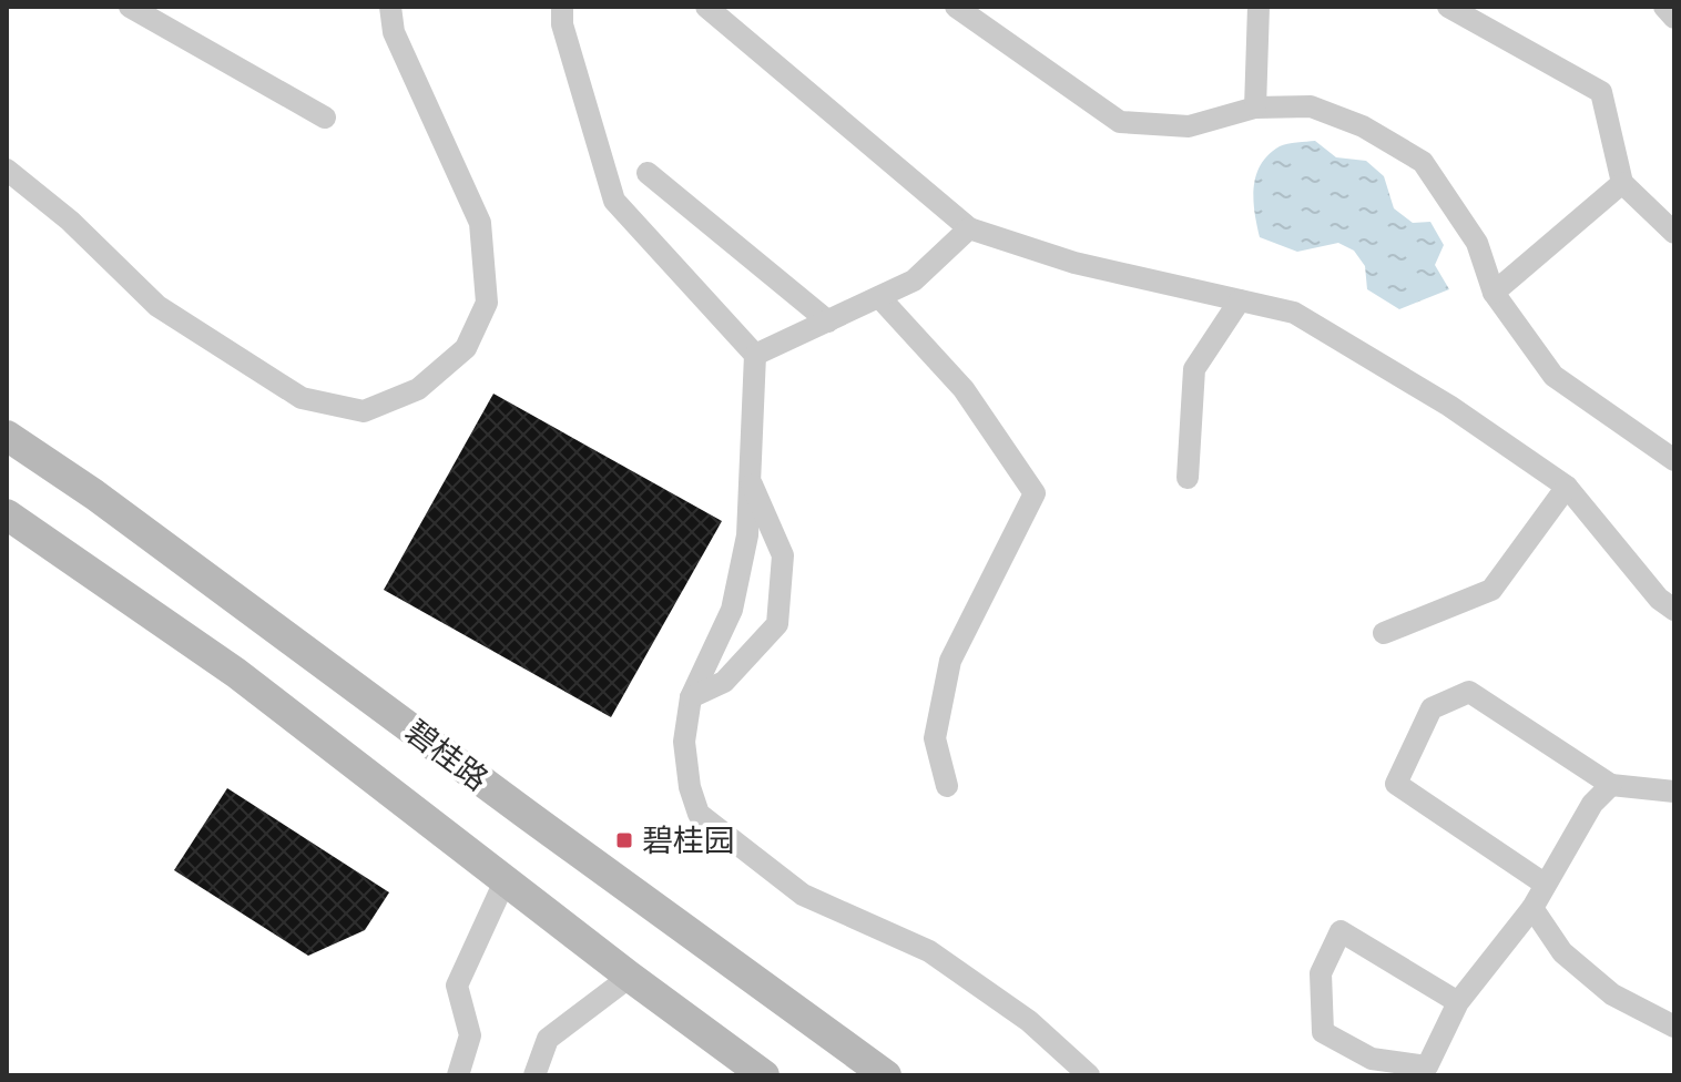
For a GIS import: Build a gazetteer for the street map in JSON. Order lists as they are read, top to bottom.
{
  "streets": {
    "street": ["碧桂路"]
  },
  "places": {
    "transit": ["碧桂园"]
  }
}
